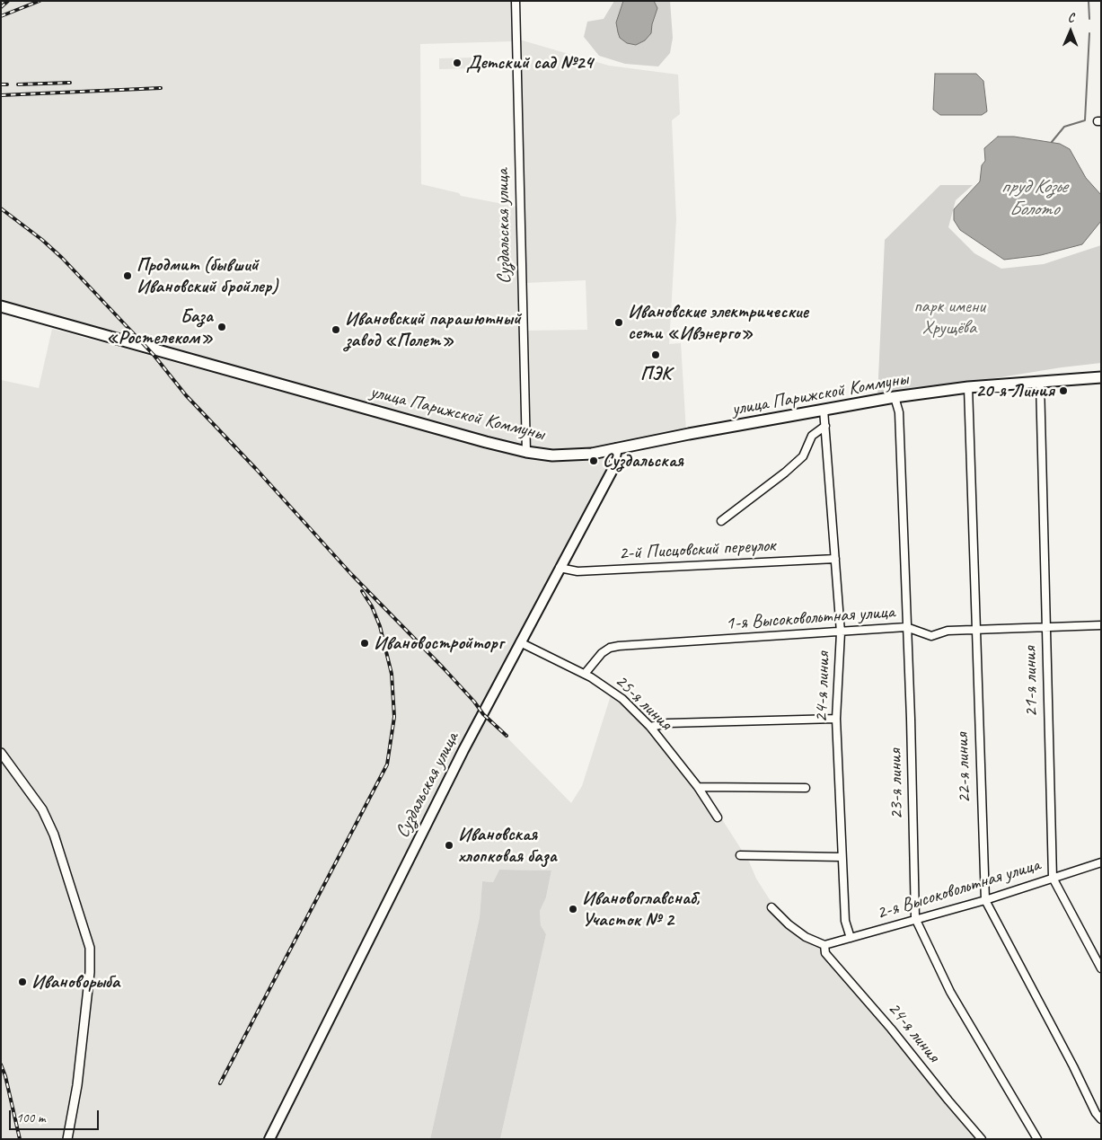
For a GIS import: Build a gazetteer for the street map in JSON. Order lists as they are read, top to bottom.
{
  "streets": {
    "main road": ["Суздальская улица", "улица Парижской Коммуны"],
    "street": [
      "2-й Писцовский переулок",
      "1-я Высоковольтная улица",
      "21-я линия",
      "24-я линия",
      "25-я линия",
      "22-я линия",
      "23-я линия",
      "2-я Высоковольтная улица"
    ]
  },
  "crossings": [
    ["Суздальская улица", "улица Парижской Коммуны"],
    ["Суздальская улица", "2-й Писцовский переулок"],
    ["Суздальская улица", "25-я линия"],
    ["улица Парижской Коммуны", "21-я линия"],
    ["улица Парижской Коммуны", "24-я линия"],
    ["улица Парижской Коммуны", "22-я линия"],
    ["улица Парижской Коммуны", "23-я линия"],
    ["2-й Писцовский переулок", "24-я линия"],
    ["1-я Высоковольтная улица", "21-я линия"],
    ["1-я Высоковольтная улица", "24-я линия"],
    ["1-я Высоковольтная улица", "25-я линия"],
    ["1-я Высоковольтная улица", "22-я линия"],
    ["1-я Высоковольтная улица", "23-я линия"],
    ["21-я линия", "2-я Высоковольтная улица"],
    ["24-я линия", "2-я Высоковольтная улица"],
    ["22-я линия", "2-я Высоковольтная улица"],
    ["23-я линия", "2-я Высоковольтная улица"]
  ],
  "water": ["пруд Козье Болото"],
  "parks": ["парк имени Хрущёва"],
  "places": [
    "Детский сад №24",
    "Продмит (бывший Ивановский бройлер)",
    "Ивановские электрические сети «Ивэнерго»",
    "База «Ростелеком»",
    "Ивановский парашютный завод «Полет»",
    "ПЭК",
    "20-я Линия",
    "Суздальская",
    "Ивановостройторг",
    "Ивановская хлопковая база",
    "Ивановоглавснаб, Участок № 2",
    "Ивановорыба"
  ],
  "scale_bar": "100 m",
  "north": "top"
}
